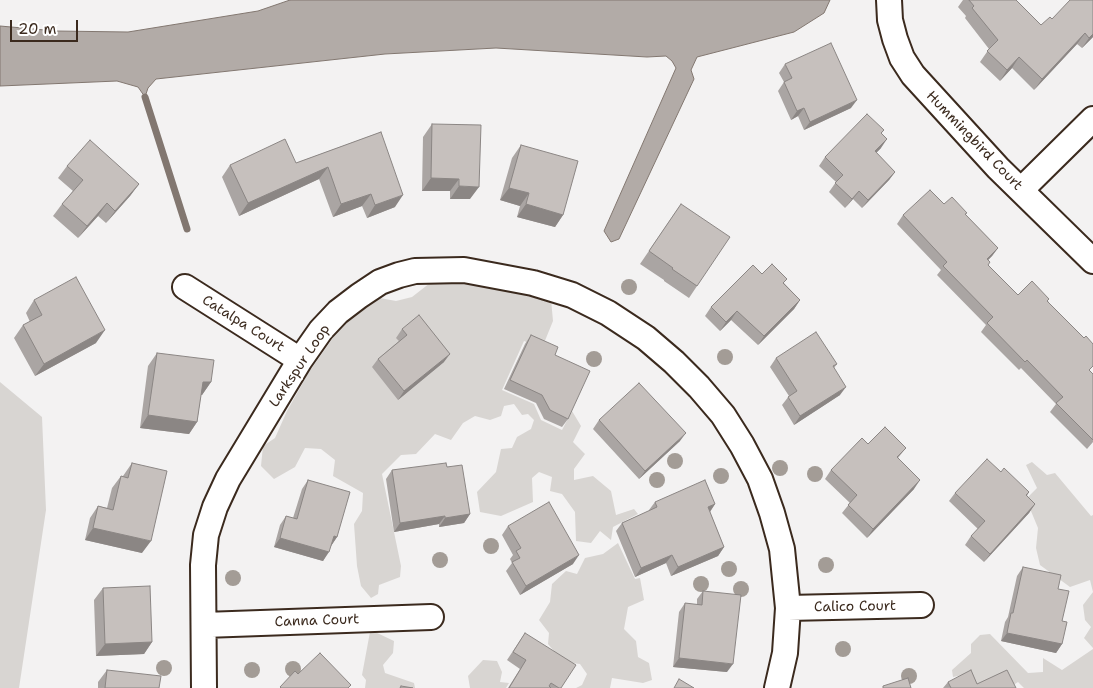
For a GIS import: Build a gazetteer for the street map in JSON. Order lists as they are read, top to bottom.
{
  "streets": {
    "street": [
      "Hummingbird Court",
      "Catalpa Court",
      "Larkspur Loop",
      "Calico Court",
      "Canna Court"
    ]
  },
  "crossings": [
    ["Catalpa Court", "Larkspur Loop"],
    ["Larkspur Loop", "Calico Court"],
    ["Larkspur Loop", "Canna Court"]
  ],
  "scale_bar": "20 m"
}
